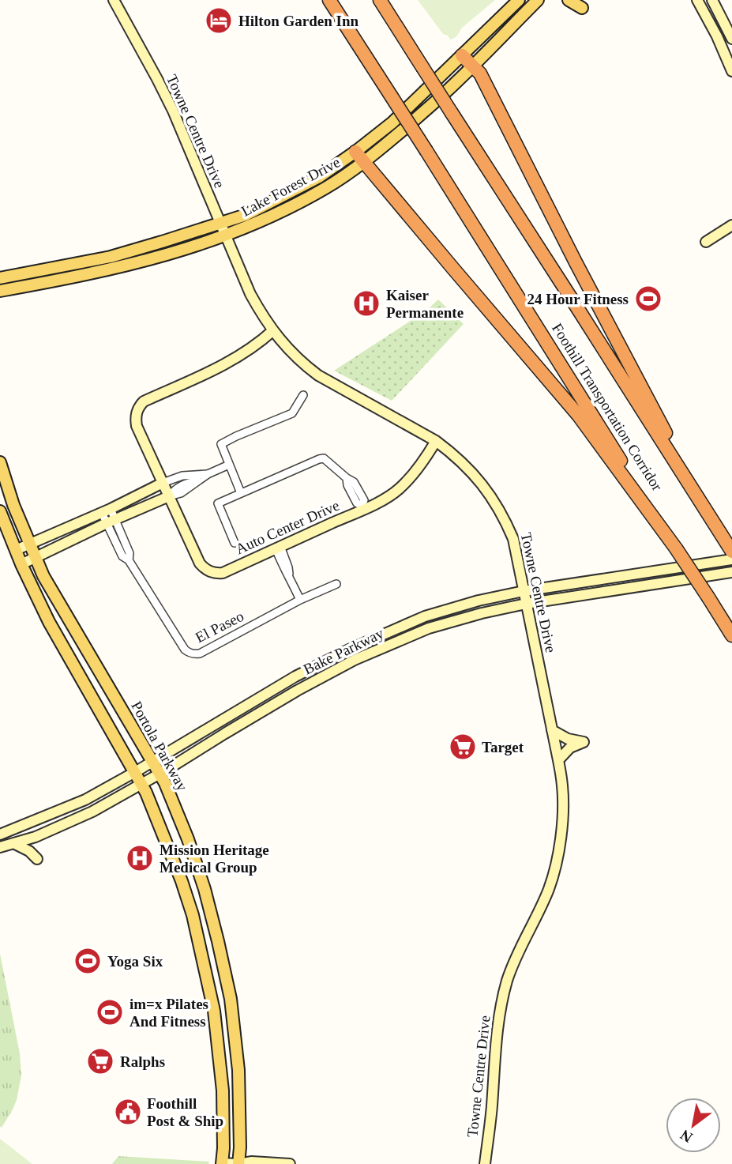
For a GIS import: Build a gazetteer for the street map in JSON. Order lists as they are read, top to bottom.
{
  "streets": {
    "highway": ["Foothill Transportation Corridor"],
    "main road": [
      "Towne Centre Drive",
      "Lake Forest Drive",
      "Auto Center Drive",
      "Bake Parkway",
      "Portola Parkway"
    ],
    "street": ["El Paseo"]
  },
  "crossings": [
    ["Towne Centre Drive", "Lake Forest Drive"],
    ["Towne Centre Drive", "Auto Center Drive"],
    ["Towne Centre Drive", "Bake Parkway"],
    ["Bake Parkway", "Portola Parkway"]
  ],
  "places": {
    "hotel": ["Hilton Garden Inn"],
    "sports": ["24 Hour Fitness", "Yoga Six", "im=x Pilates And Fitness"],
    "hospital": ["Kaiser Permanente", "Mission Heritage Medical Group"],
    "supermarket": ["Target", "Ralphs"],
    "public building": ["Foothill Post & Ship"]
  },
  "north": "bottom left"
}
